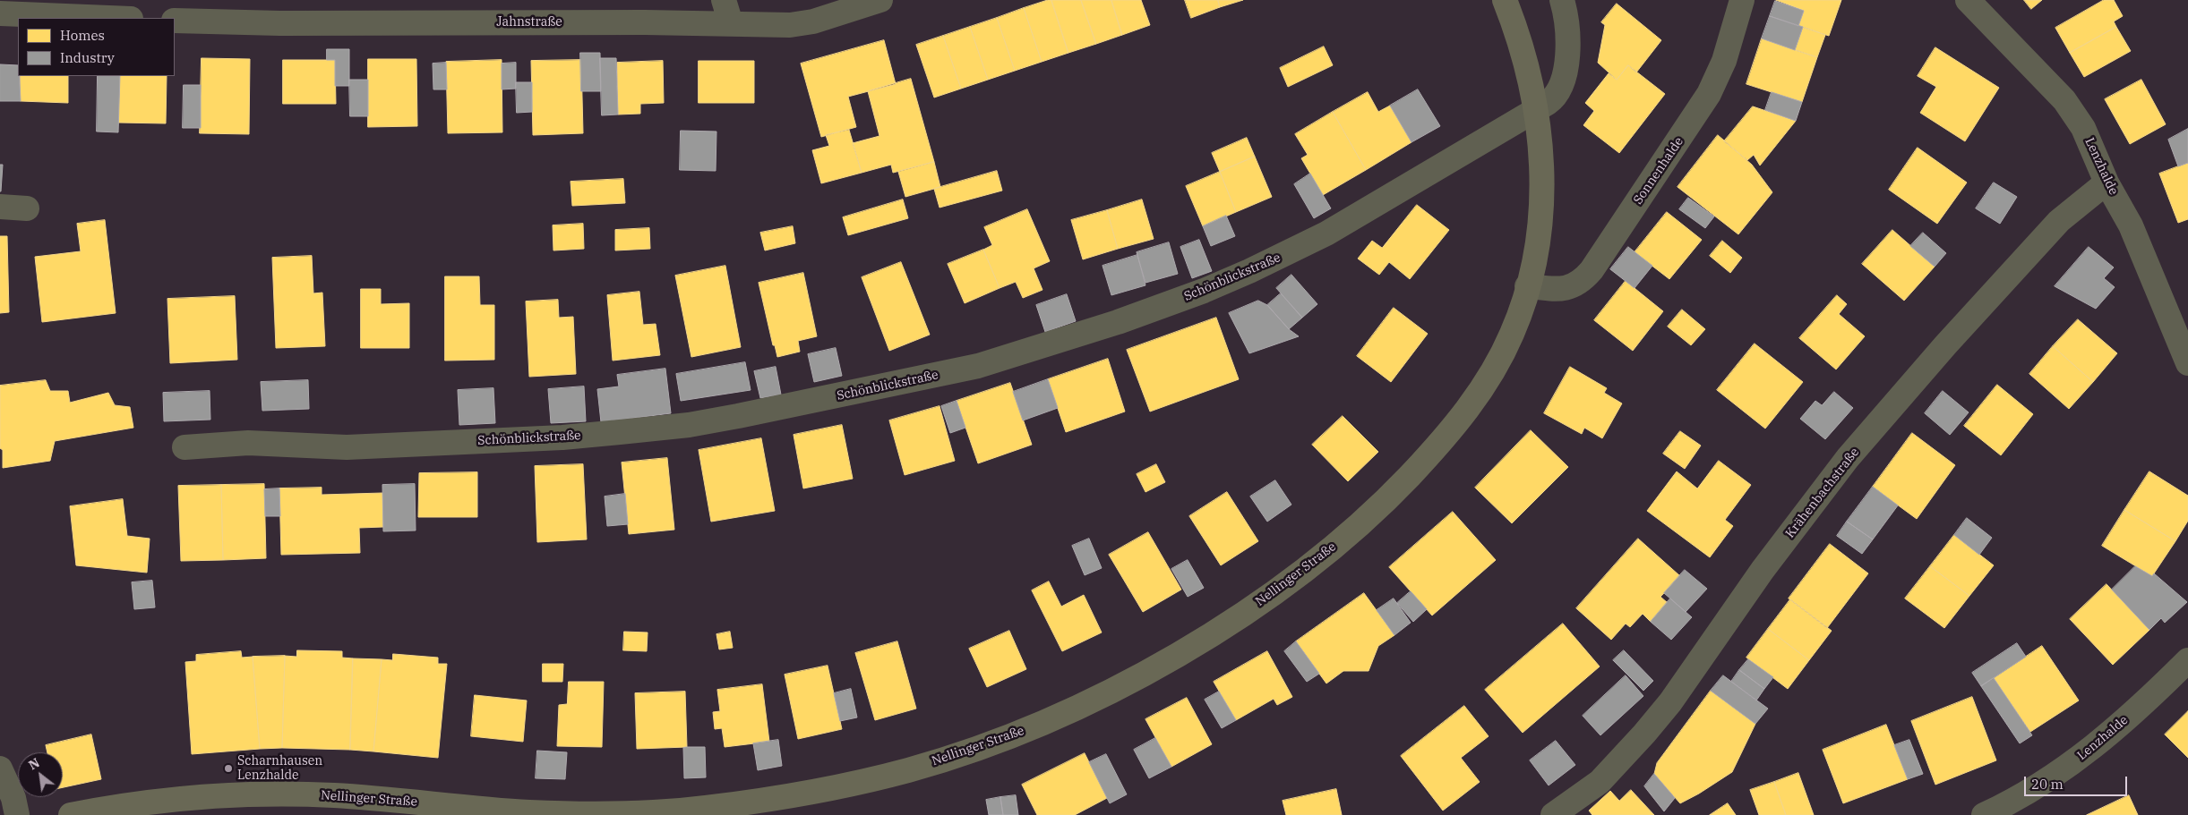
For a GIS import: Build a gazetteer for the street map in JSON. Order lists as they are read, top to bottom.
{
  "streets": {
    "main road": ["Nellinger Straße"],
    "street": [
      "Jahnstraße",
      "Lenzhalde",
      "Sonnenhalde",
      "Schönblickstraße",
      "Krähenbachstraße"
    ]
  },
  "crossings": [
    ["Lenzhalde", "Krähenbachstraße"],
    ["Sonnenhalde", "Nellinger Straße"],
    ["Schönblickstraße", "Nellinger Straße"]
  ],
  "places": ["Scharnhausen Lenzhalde"],
  "legend": ["Homes", "Industry"],
  "scale_bar": "20 m",
  "north": "top left"
}
